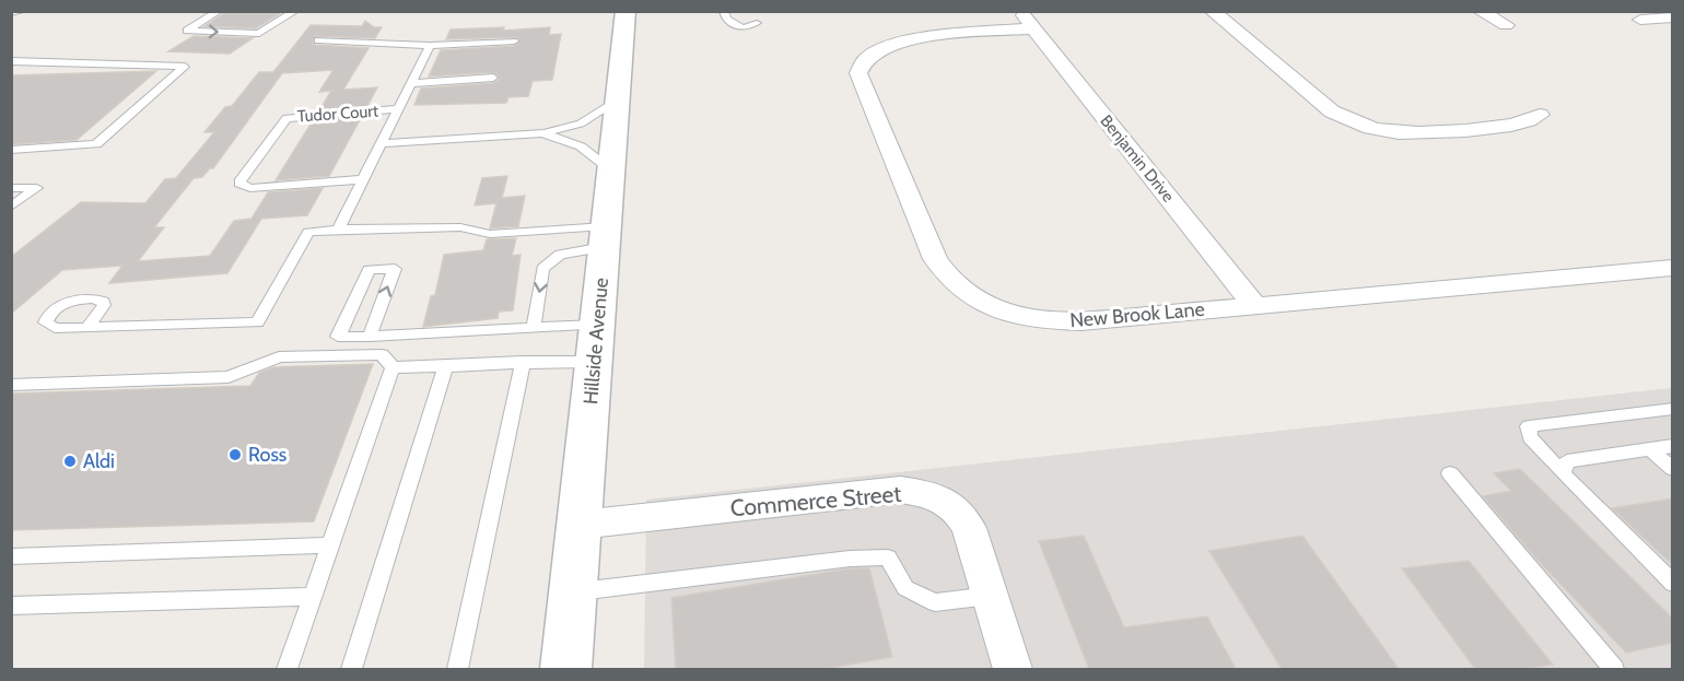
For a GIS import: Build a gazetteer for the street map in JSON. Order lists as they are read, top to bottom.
{
  "streets": {
    "street": [
      "Benjamin Drive",
      "New Brook Lane",
      "Hillside Avenue",
      "Commerce Street"
    ],
    "lane": ["Tudor Court"]
  },
  "crossings": [
    ["Tudor Court", "Hillside Avenue"],
    ["Benjamin Drive", "New Brook Lane"],
    ["Hillside Avenue", "Commerce Street"]
  ],
  "places": ["Ross", "Aldi"]
}
